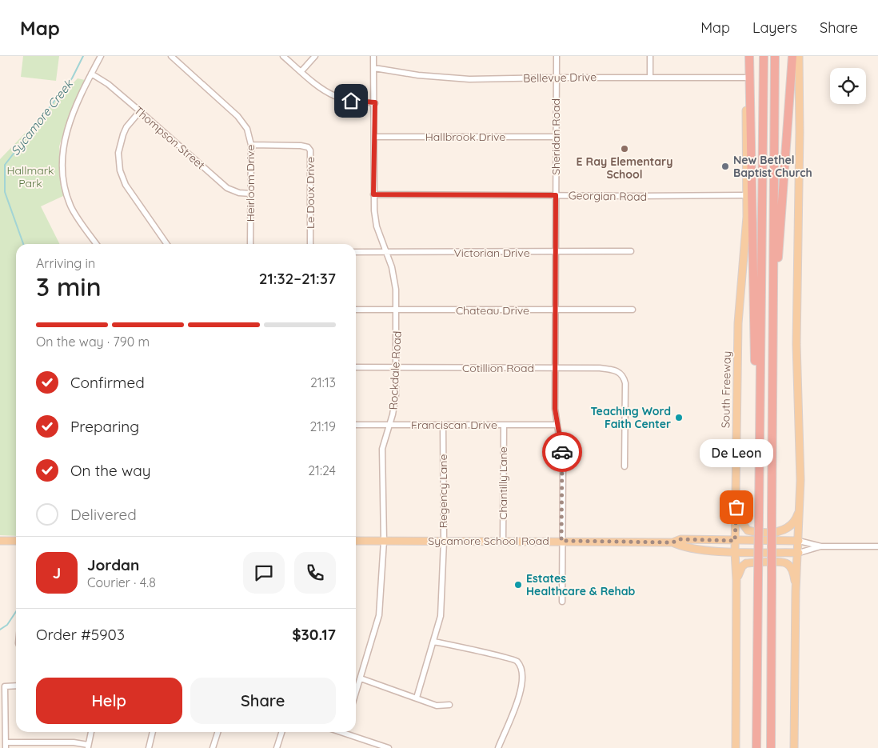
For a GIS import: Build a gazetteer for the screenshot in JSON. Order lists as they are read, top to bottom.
{
  "streets": {
    "main road": ["South Freeway", "Sycamore School Road"],
    "street": [
      "Bellevue Drive",
      "Hallbrook Drive",
      "Sheridan Road",
      "Thompson Street",
      "Heirloom Drive",
      "Le Doux Drive",
      "Georgian Road",
      "Victorian Drive",
      "Chateau Drive",
      "Cotillion Road",
      "Rockdale Road",
      "Franciscan Drive",
      "Chantilly Lane",
      "Regency Lane"
    ]
  },
  "crossings": [
    ["Bellevue Drive", "Sheridan Road"],
    ["Bellevue Drive", "Rockdale Road"],
    ["Bellevue Drive", "South Freeway"],
    ["Hallbrook Drive", "Sheridan Road"],
    ["Hallbrook Drive", "Rockdale Road"],
    ["Sheridan Road", "Georgian Road"],
    ["Sheridan Road", "Victorian Drive"],
    ["Sheridan Road", "Chateau Drive"],
    ["Sheridan Road", "Cotillion Road"],
    ["Sheridan Road", "Franciscan Drive"],
    ["Sheridan Road", "Sycamore School Road"],
    ["Thompson Street", "Heirloom Drive"],
    ["Heirloom Drive", "Le Doux Drive"],
    ["Georgian Road", "Rockdale Road"],
    ["Georgian Road", "South Freeway"],
    ["Victorian Drive", "Rockdale Road"],
    ["Chateau Drive", "Rockdale Road"],
    ["Cotillion Road", "Rockdale Road"],
    ["Rockdale Road", "Franciscan Drive"],
    ["Rockdale Road", "Sycamore School Road"],
    ["South Freeway", "Sycamore School Road"],
    ["Franciscan Drive", "Chantilly Lane"],
    ["Franciscan Drive", "Regency Lane"],
    ["Chantilly Lane", "Sycamore School Road"],
    ["Regency Lane", "Sycamore School Road"]
  ],
  "water": ["Sycamore Creek"],
  "parks": ["Hallmark Park"],
  "places": [
    "E Ray Elementary School",
    "New Bethel Baptist Church",
    "Teaching Word Faith Center",
    "De Leon",
    "Estates Healthcare & Rehab"
  ],
  "page": {
    "header": "Map",
    "nav": ["Map", "Layers", "Share"],
    "heading": ["3 min", "Arriving in", "21:32–21:37"],
    "panel": [
      "Jordan",
      "Courier · 4.8",
      "Order #5903",
      "$30.17"
    ],
    "bar": "On the way · 790 m",
    "list": [
      ["Confirmed", "21:13"],
      ["Preparing", "21:19"],
      ["On the way", "21:24"],
      "Delivered"
    ],
    "bubble": "De Leon",
    "round": "J",
    "buttons": ["Help", "Share"]
  }
}
